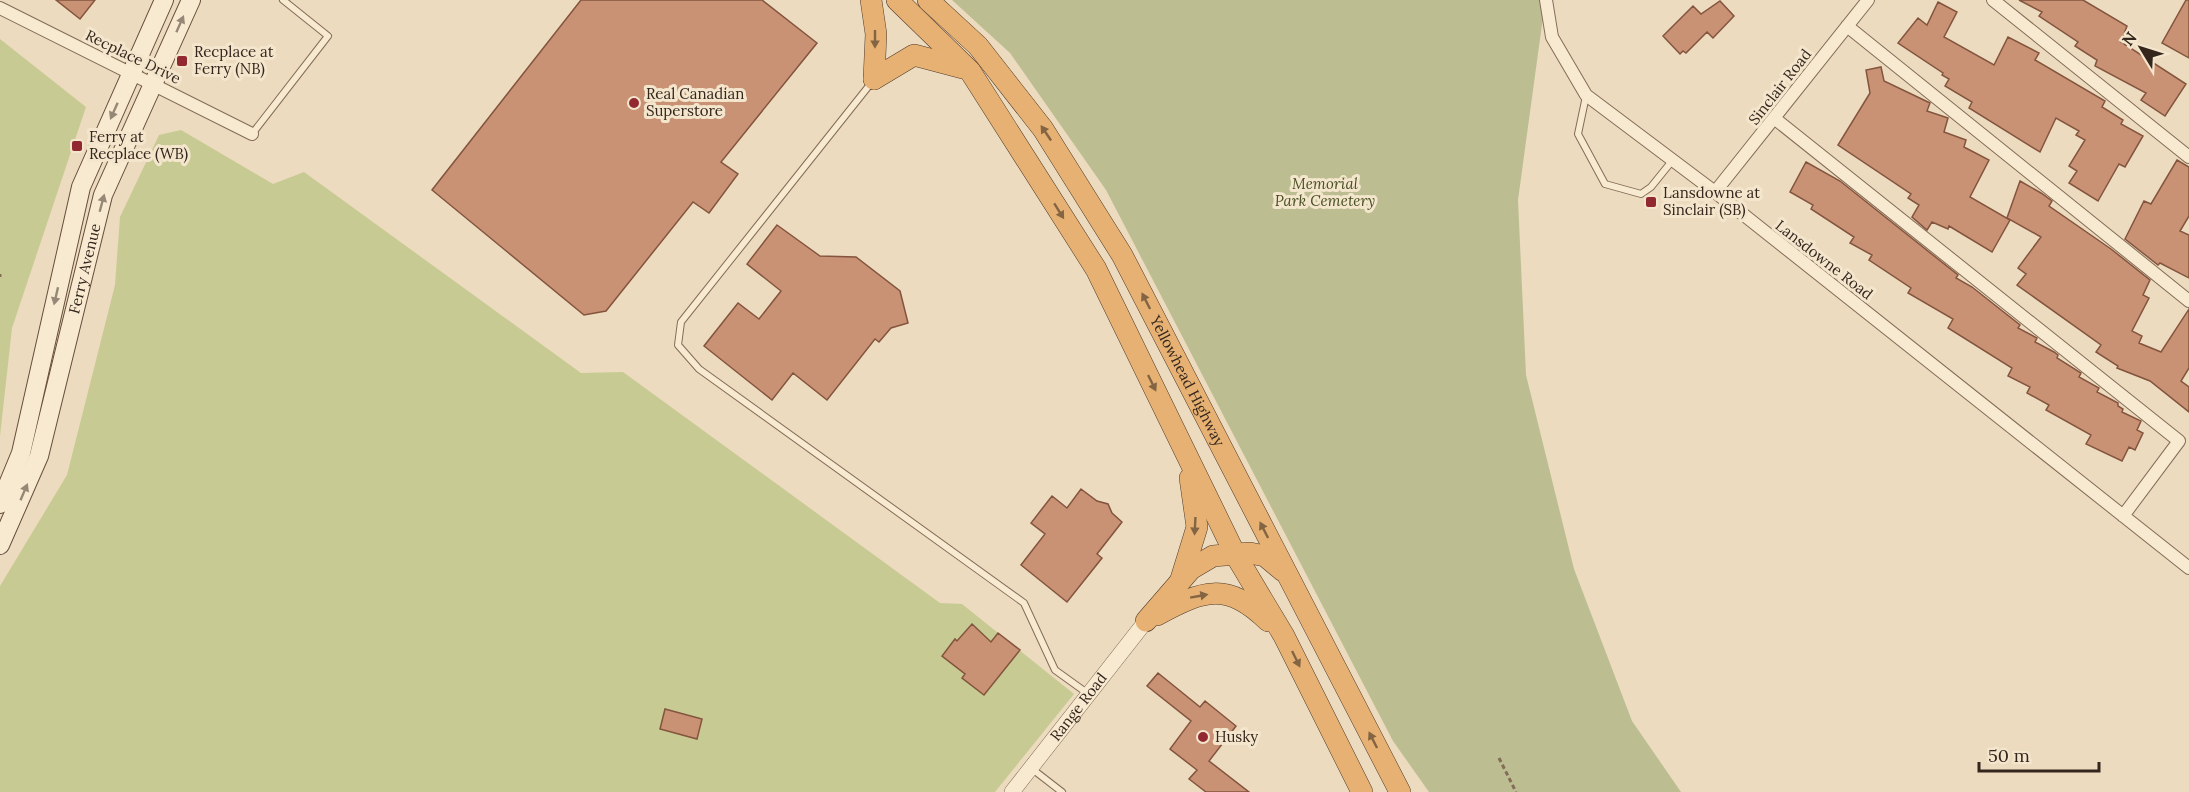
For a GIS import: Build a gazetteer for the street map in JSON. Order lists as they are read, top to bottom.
{
  "streets": {
    "highway": ["Yellowhead Highway"],
    "main road": ["Ferry Avenue"],
    "street": [
      "Recplace Drive",
      "Sinclair Road",
      "Lansdowne Road",
      "Range Road"
    ]
  },
  "crossings": [
    ["Recplace Drive", "Ferry Avenue"],
    ["Sinclair Road", "Lansdowne Road"]
  ],
  "parks": ["Memorial Park Cemetery"],
  "places": {
    "transit": ["Recplace at Ferry (NB)", "Ferry at Recplace (WB)", "Lansdowne at Sinclair (SB)"],
    "other": ["Real Canadian Superstore", "Husky"]
  },
  "scale_bar": "50 m",
  "north": "top left"
}
